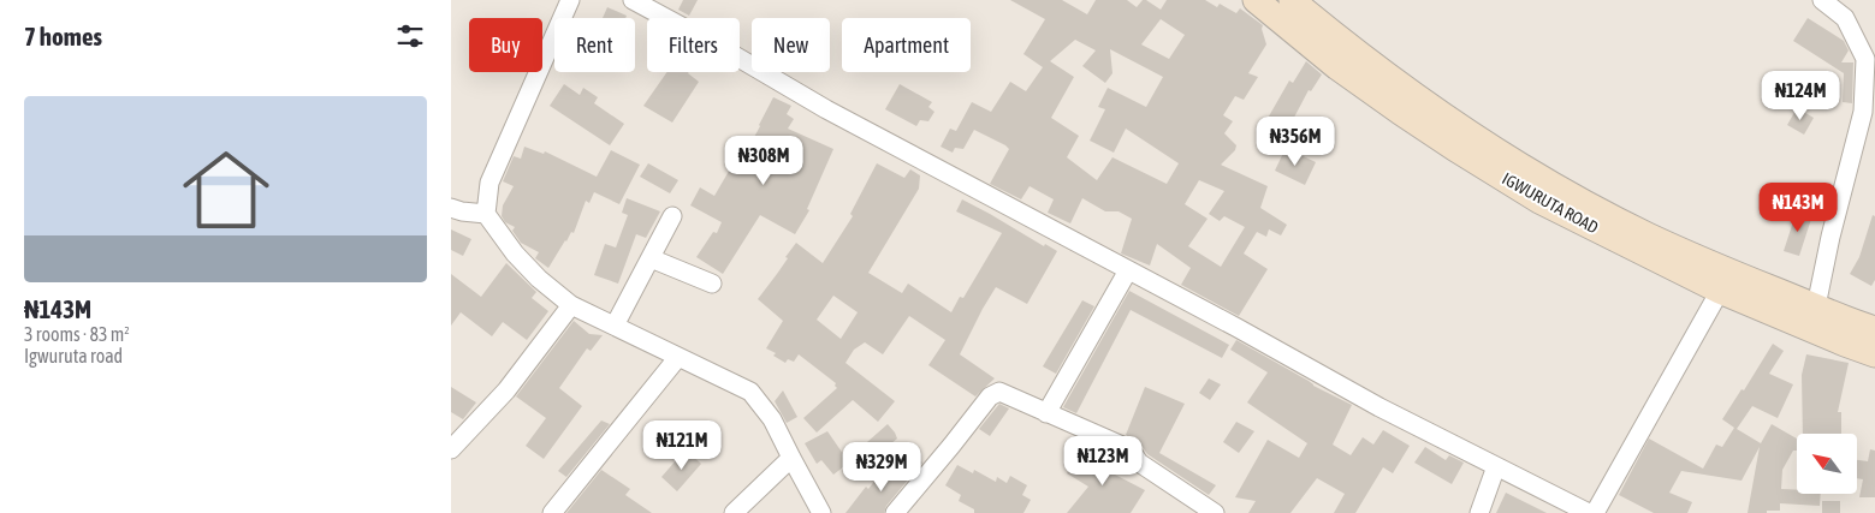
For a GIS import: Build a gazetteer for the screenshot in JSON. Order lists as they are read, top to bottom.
{
  "streets": {
    "main road": ["IGWURUTA ROAD"]
  },
  "north": "top left",
  "page": {
    "heading": "7 homes",
    "chip": [
      "Buy",
      "Rent",
      "Filters",
      "New",
      "Apartment"
    ],
    "price": [
      "₦124M",
      "₦356M",
      "₦308M",
      "₦143M",
      "₦121M",
      "₦123M",
      "₦329M"
    ],
    "list": [
      {
        "name": "₦143M",
        "note": "3 rooms · 83 m² · Igwuruta road"
      }
    ]
  }
}
